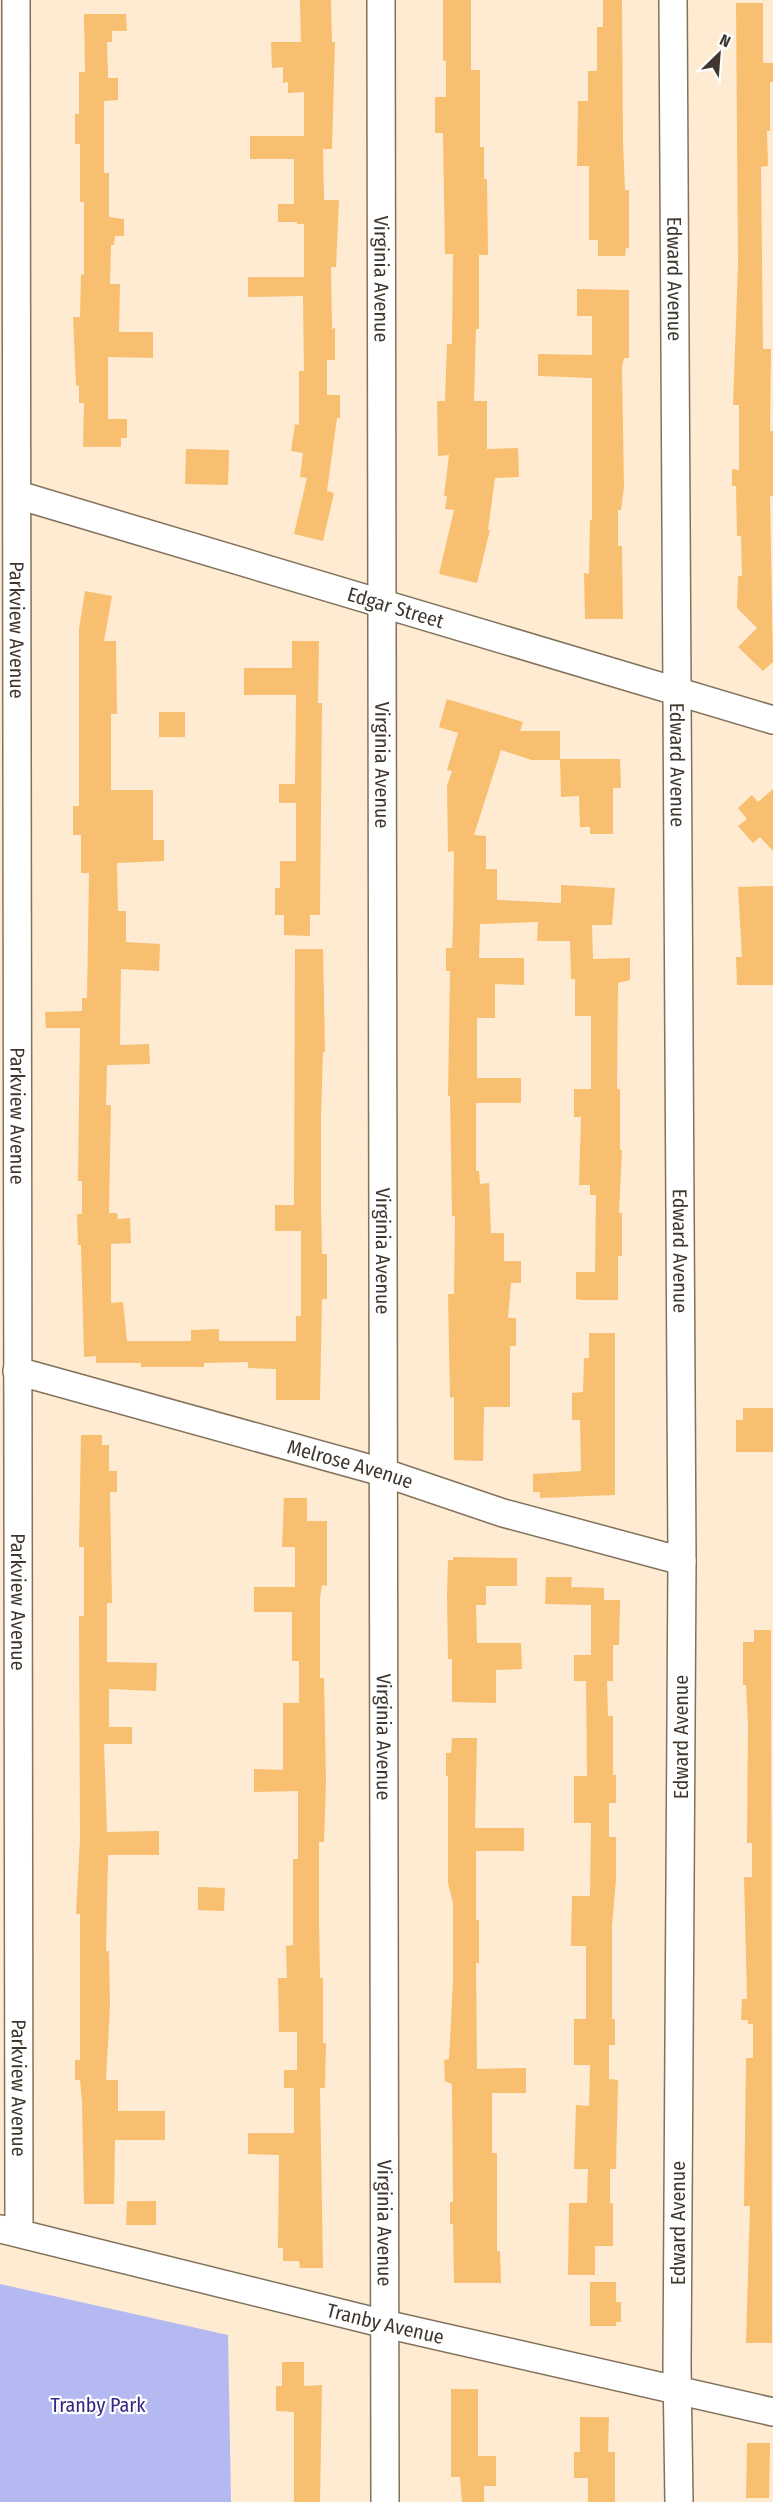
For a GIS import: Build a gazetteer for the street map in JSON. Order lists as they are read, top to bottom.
{
  "streets": {
    "street": [
      "Virginia Avenue",
      "Edward Avenue",
      "Edgar Street",
      "Parkview Avenue",
      "Melrose Avenue",
      "Tranby Avenue"
    ]
  },
  "crossings": [
    ["Virginia Avenue", "Edgar Street"],
    ["Virginia Avenue", "Melrose Avenue"],
    ["Virginia Avenue", "Tranby Avenue"],
    ["Edward Avenue", "Edgar Street"],
    ["Edward Avenue", "Melrose Avenue"],
    ["Edward Avenue", "Tranby Avenue"],
    ["Edgar Street", "Parkview Avenue"],
    ["Parkview Avenue", "Melrose Avenue"],
    ["Parkview Avenue", "Tranby Avenue"]
  ],
  "parks": ["Tranby Park"],
  "north": "top right"
}
